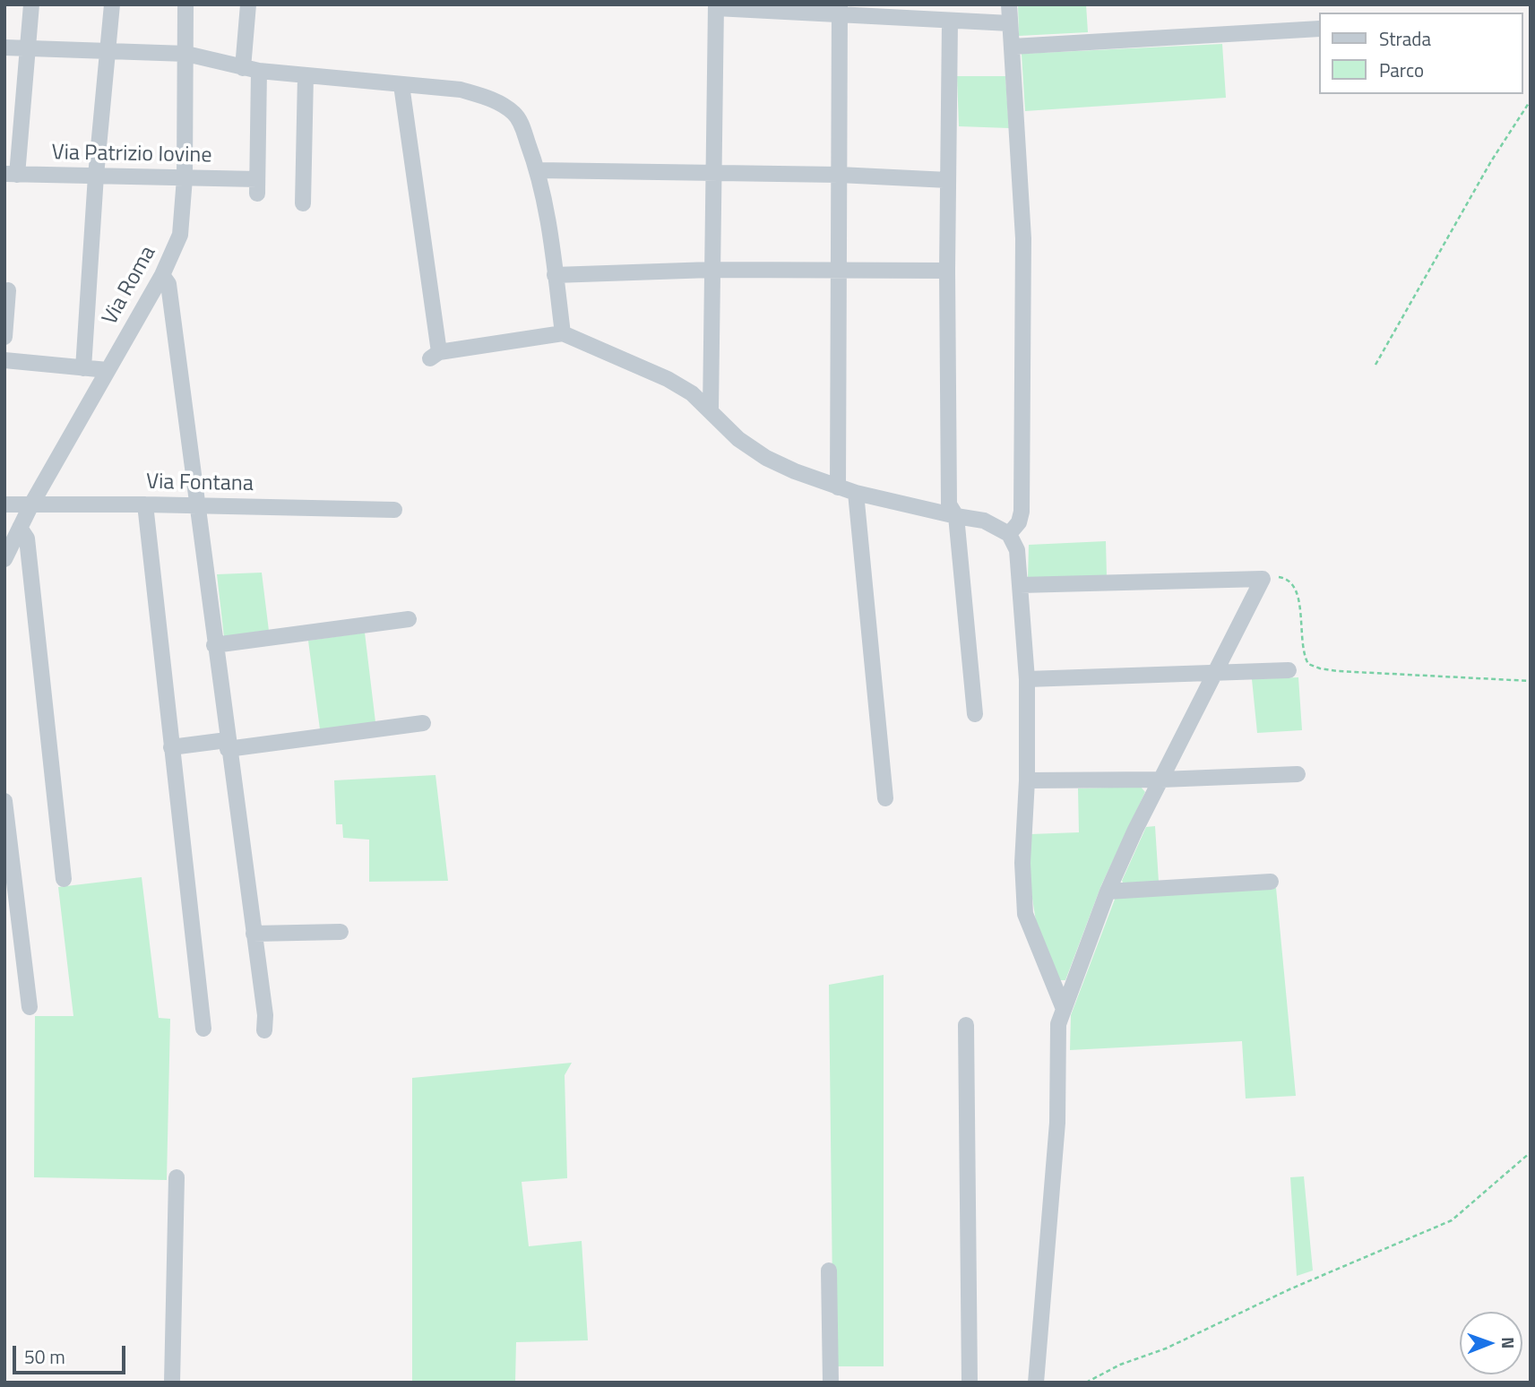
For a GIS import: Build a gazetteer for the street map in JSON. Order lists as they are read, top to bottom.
{
  "streets": {
    "street": ["Via Patrizio Iovine", "Via Roma", "Via Fontana"]
  },
  "crossings": [
    ["Via Patrizio Iovine", "Via Roma"],
    ["Via Roma", "Via Fontana"]
  ],
  "legend": ["Strada", "Parco"],
  "scale_bar": "50 m",
  "north": "right"
}
